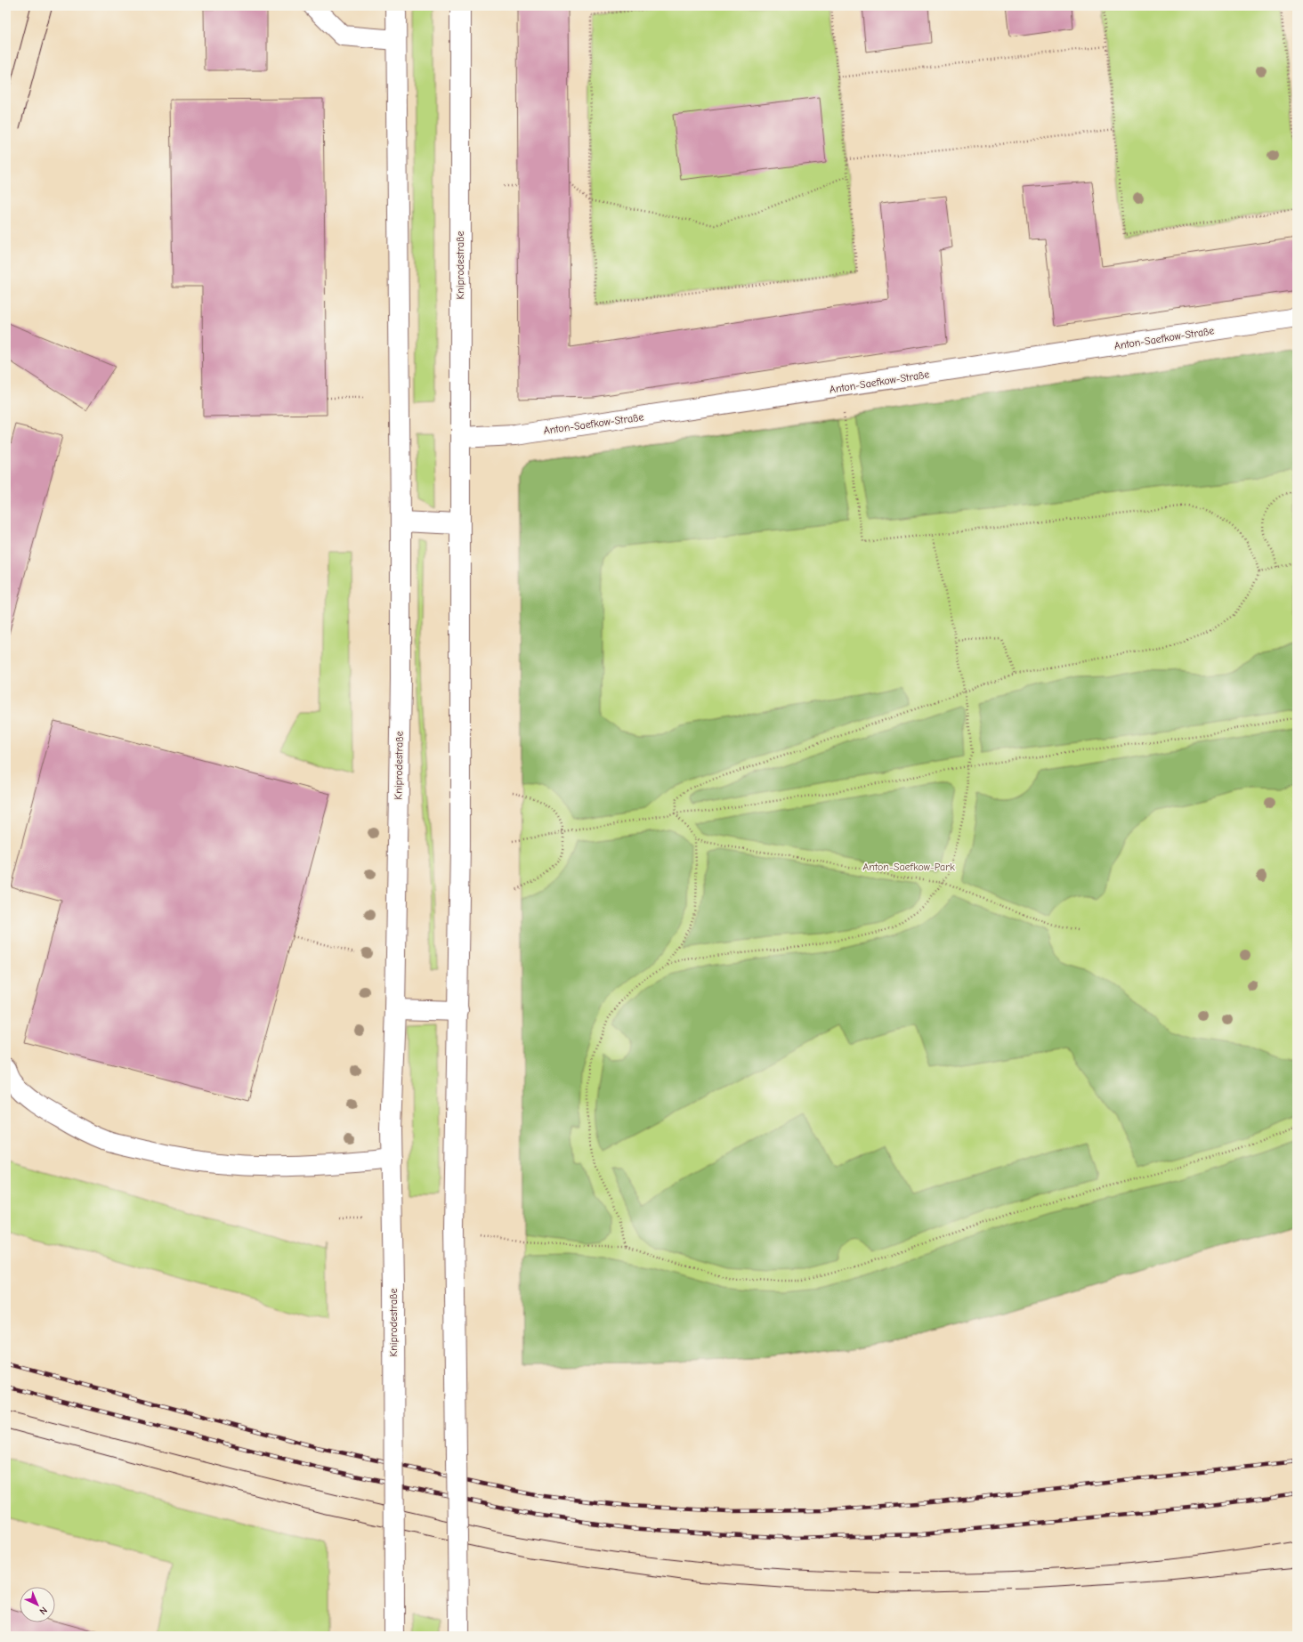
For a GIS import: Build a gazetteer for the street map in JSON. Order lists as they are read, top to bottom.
{
  "streets": {
    "street": ["Kniprodestraße", "Anton-Saefkow-Straße"]
  },
  "crossings": [
    ["Kniprodestraße", "Anton-Saefkow-Straße"]
  ],
  "parks": ["Anton-Saefkow-Park"],
  "north": "bottom right"
}
